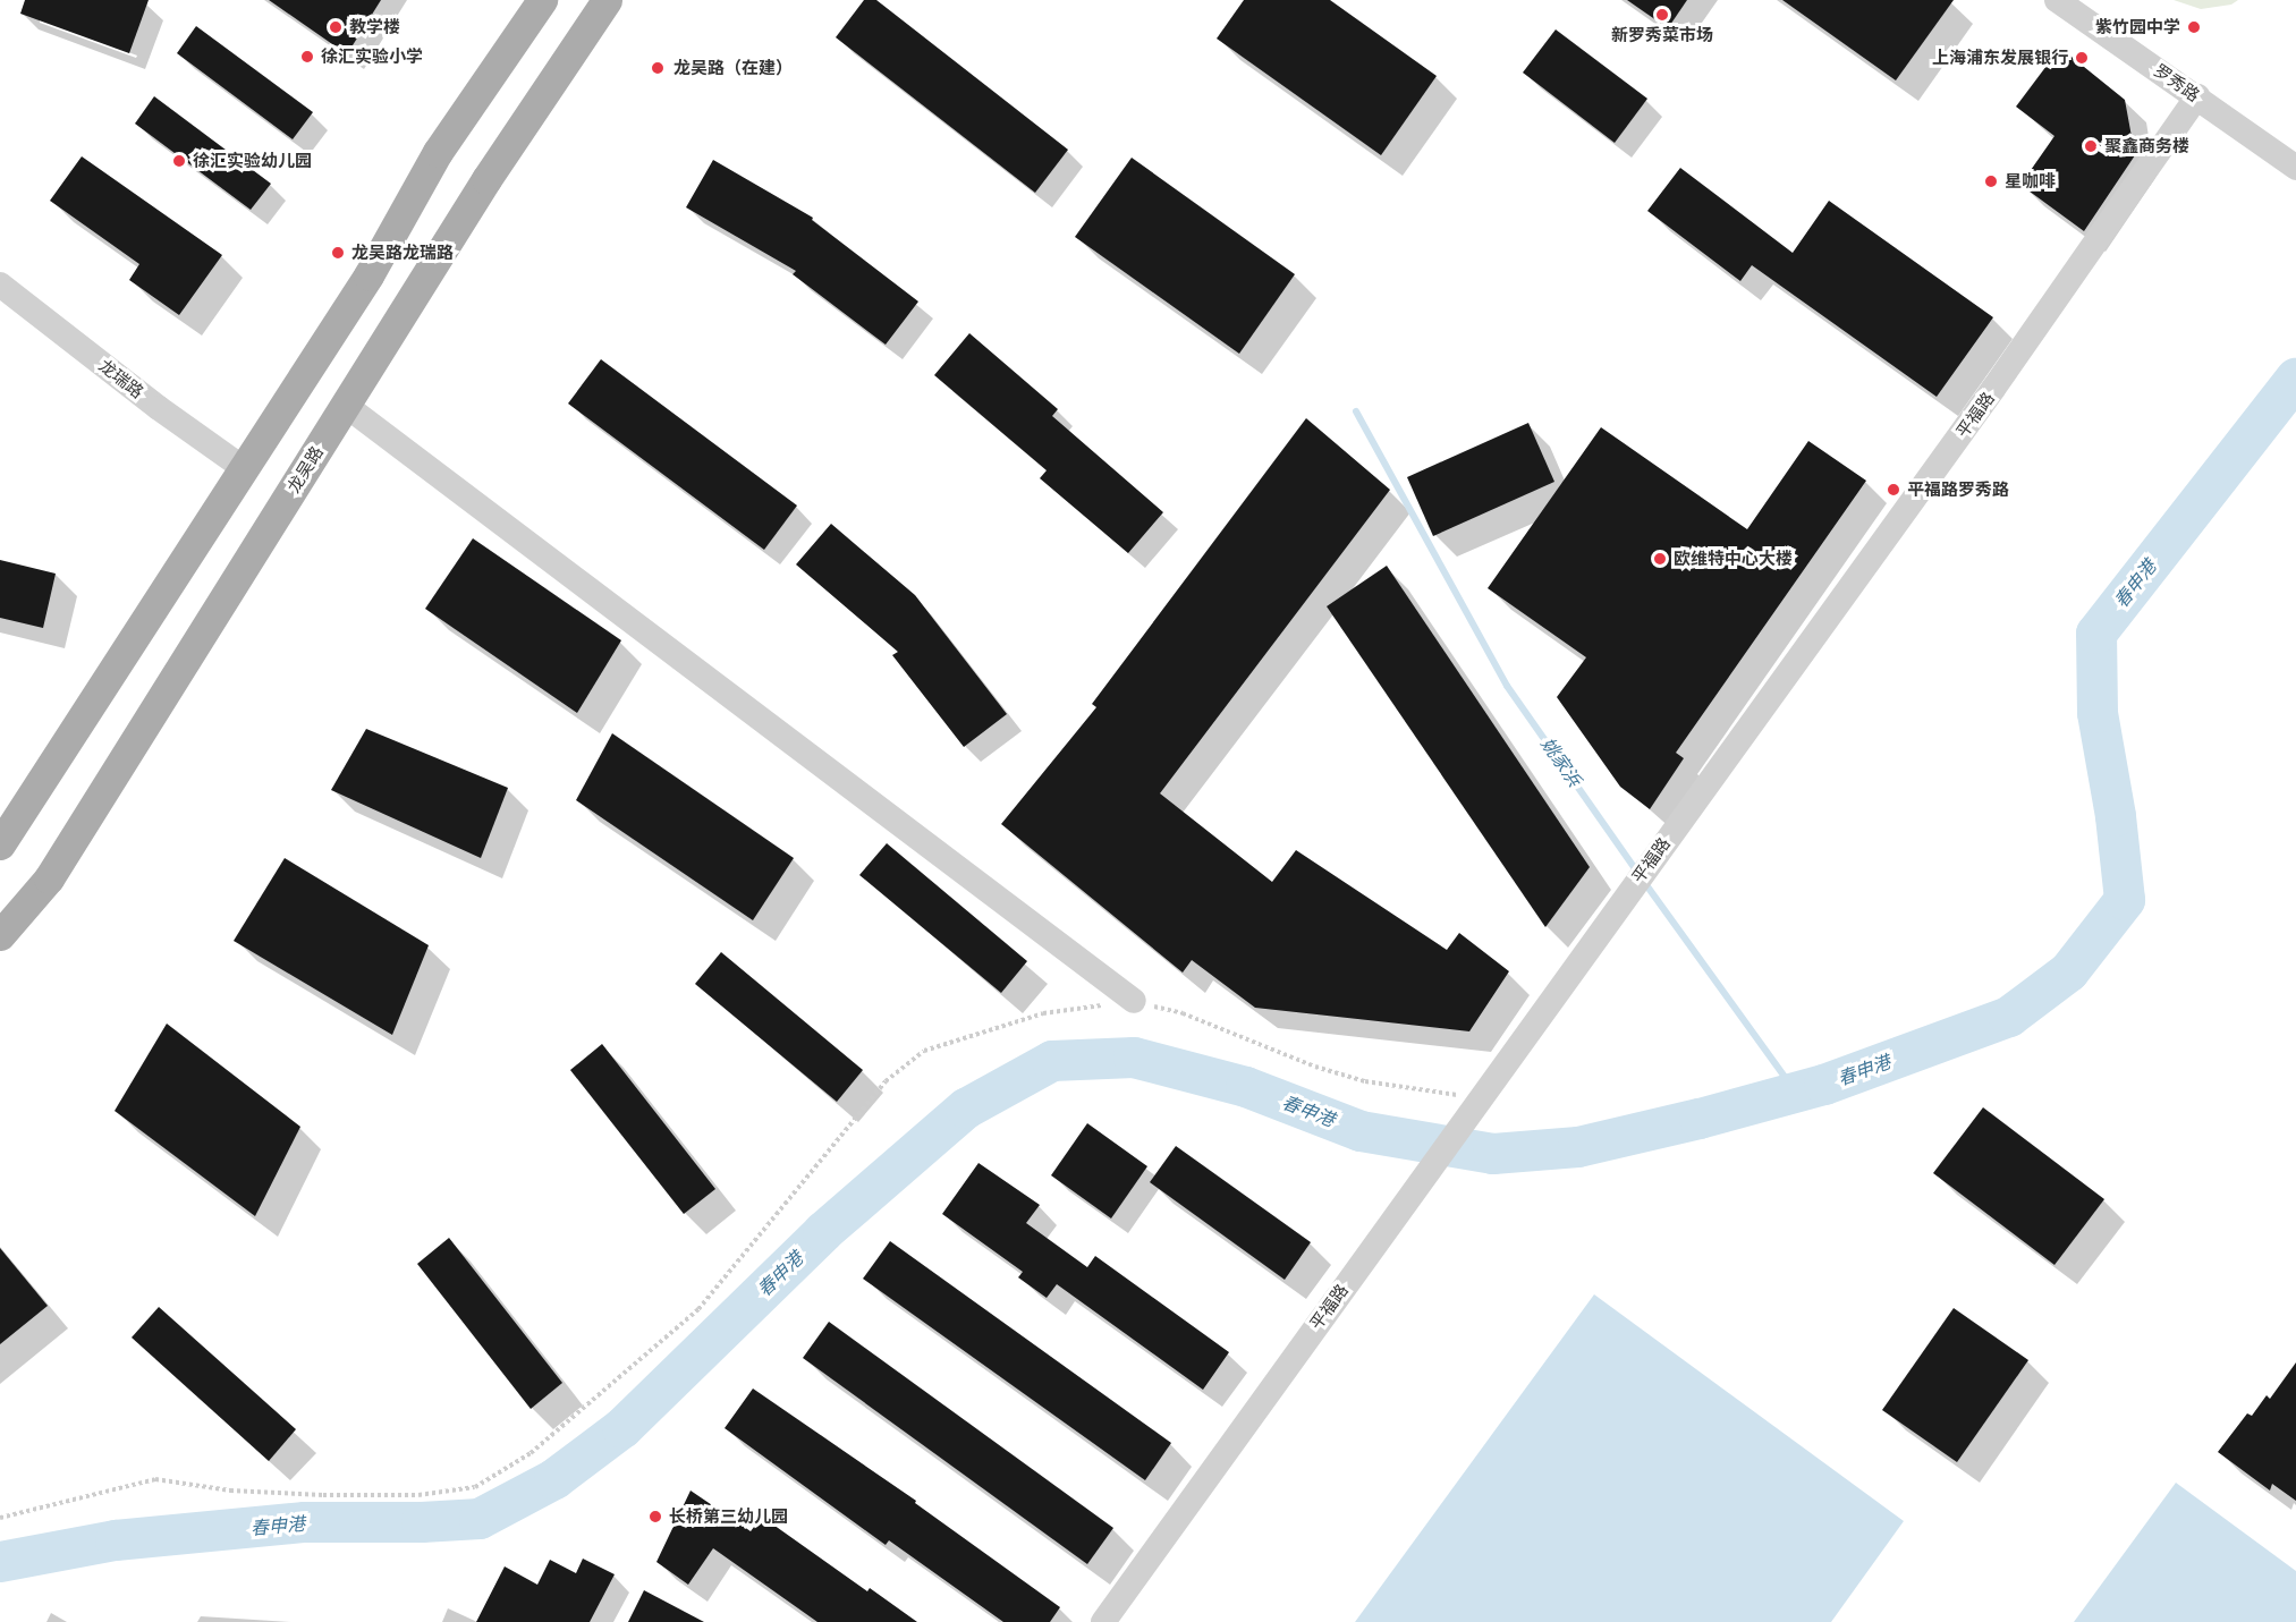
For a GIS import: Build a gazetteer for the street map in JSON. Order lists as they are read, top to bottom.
{
  "streets": {
    "main road": ["龙吴路"],
    "street": ["罗秀路", "龙瑞路", "平福路"]
  },
  "crossings": [
    ["罗秀路", "平福路"]
  ],
  "water": ["春申港", "姚家浜"],
  "places": [
    "新罗秀菜市场",
    "教学楼",
    "紫竹园中学",
    "徐汇实验小学",
    "上海浦东发展银行",
    "龙吴路（在建）",
    "聚鑫商务楼",
    "徐汇实验幼儿园",
    "星咖啡",
    "龙吴路龙瑞路",
    "平福路罗秀路",
    "欧维特中心大楼",
    "长桥第三幼儿园"
  ]
}
